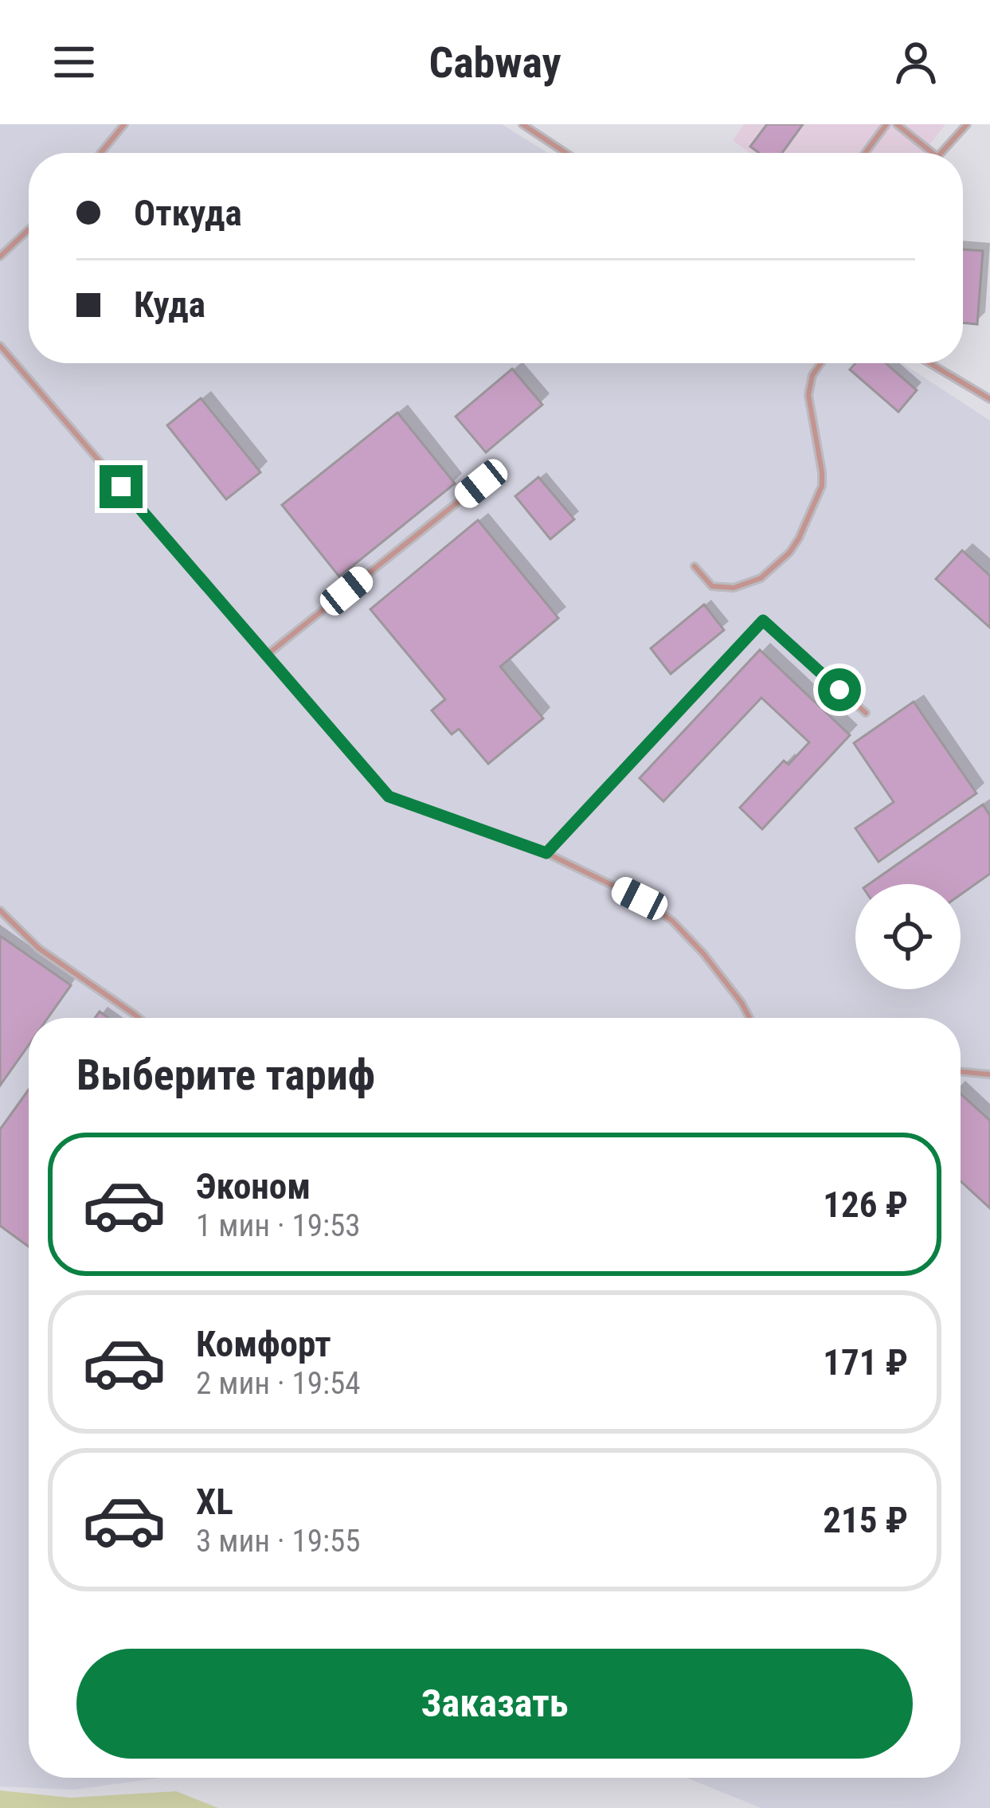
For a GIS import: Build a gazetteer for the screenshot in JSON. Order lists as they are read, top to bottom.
{
  "page": {
    "header": "Cabway",
    "banner": ["Откуда", "Куда"],
    "heading": "Выберите тариф",
    "list": [
      {
        "name": "Эконом",
        "note": "1 мин · 19:53",
        "value": "126 ₽"
      },
      {
        "name": "Комфорт",
        "note": "2 мин · 19:54",
        "value": "171 ₽"
      },
      {
        "name": "XL",
        "note": "3 мин · 19:55",
        "value": "215 ₽"
      }
    ],
    "buttons": "Заказать"
  }
}
